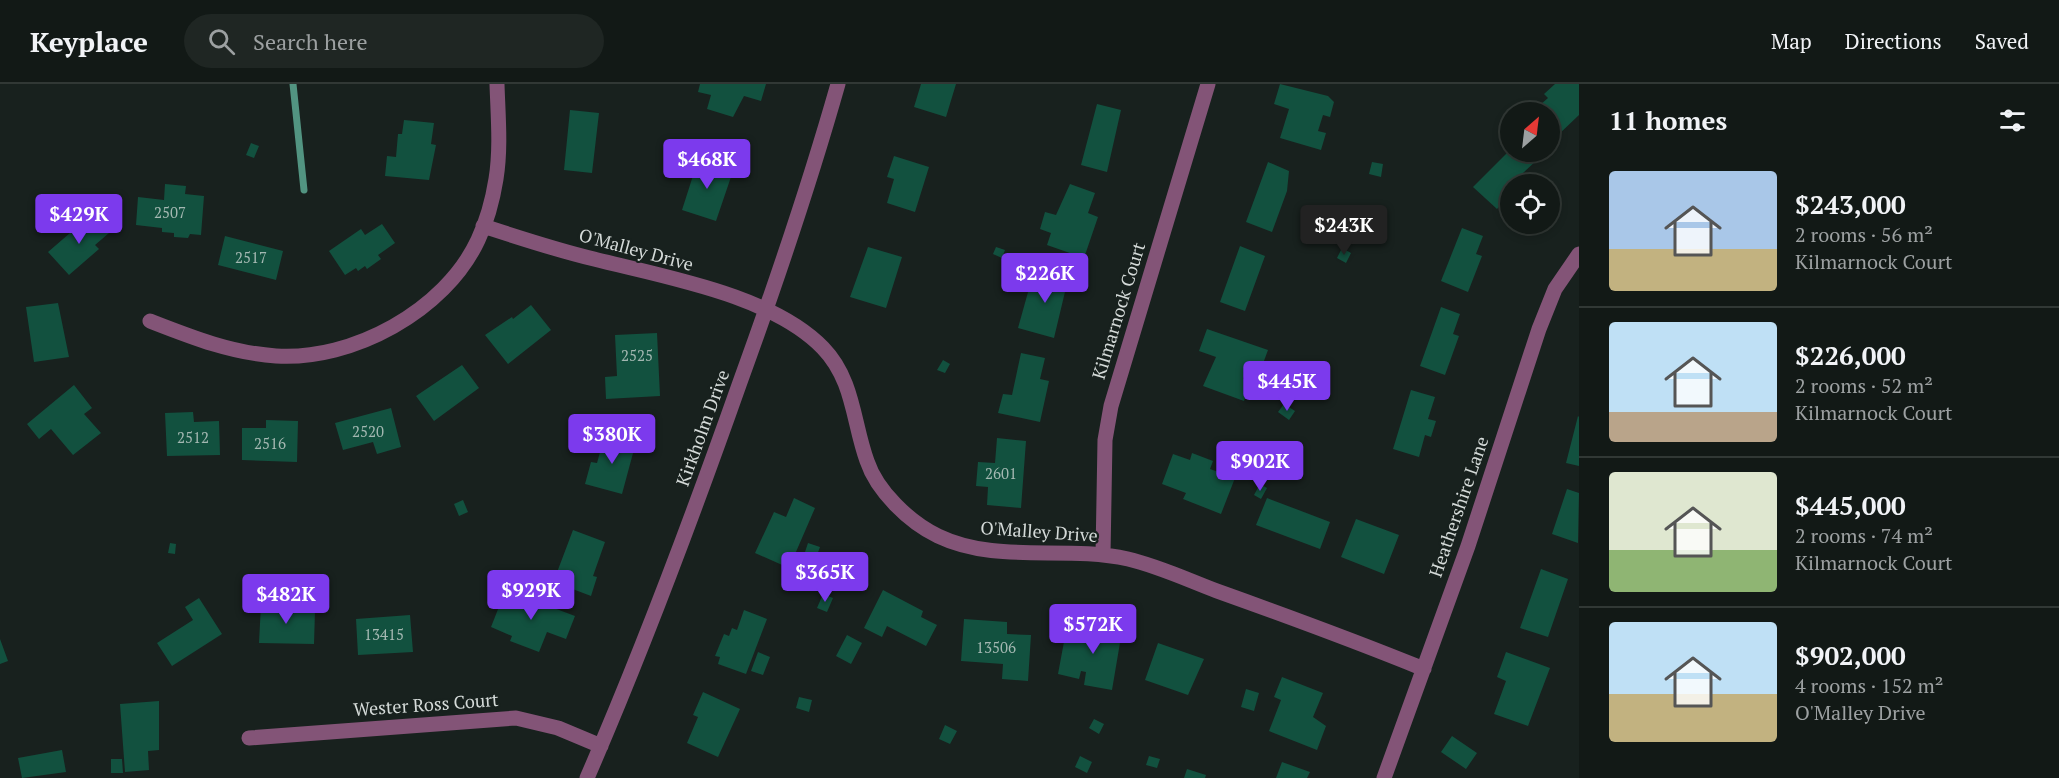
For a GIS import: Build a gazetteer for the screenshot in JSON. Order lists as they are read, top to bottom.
{
  "streets": {
    "street": [
      "O'Malley Drive",
      "Kilmarnock Court",
      "Kirkholm Drive",
      "Heathershire Lane",
      "Wester Ross Court"
    ]
  },
  "crossings": [
    ["O'Malley Drive", "Kilmarnock Court"],
    ["O'Malley Drive", "Kirkholm Drive"],
    ["O'Malley Drive", "Heathershire Lane"],
    ["Kirkholm Drive", "Wester Ross Court"]
  ],
  "house_numbers": [
    "2507",
    "2517",
    "2525",
    "2520",
    "2512",
    "2516",
    "2601",
    "13415",
    "13506"
  ],
  "north": "top right",
  "page": {
    "header": "Keyplace",
    "search": "Search here",
    "nav": ["Map", "Directions", "Saved"],
    "heading": "11 homes",
    "price": [
      "$468K",
      "$429K",
      "$243K",
      "$226K",
      "$445K",
      "$380K",
      "$902K",
      "$365K",
      "$929K",
      "$482K",
      "$572K"
    ],
    "list": [
      {
        "name": "$243,000",
        "note": "2 rooms · 56 m² · Kilmarnock Court"
      },
      {
        "name": "$226,000",
        "note": "2 rooms · 52 m² · Kilmarnock Court"
      },
      {
        "name": "$445,000",
        "note": "2 rooms · 74 m² · Kilmarnock Court"
      },
      {
        "name": "$902,000",
        "note": "4 rooms · 152 m² · O'Malley Drive"
      }
    ]
  }
}
